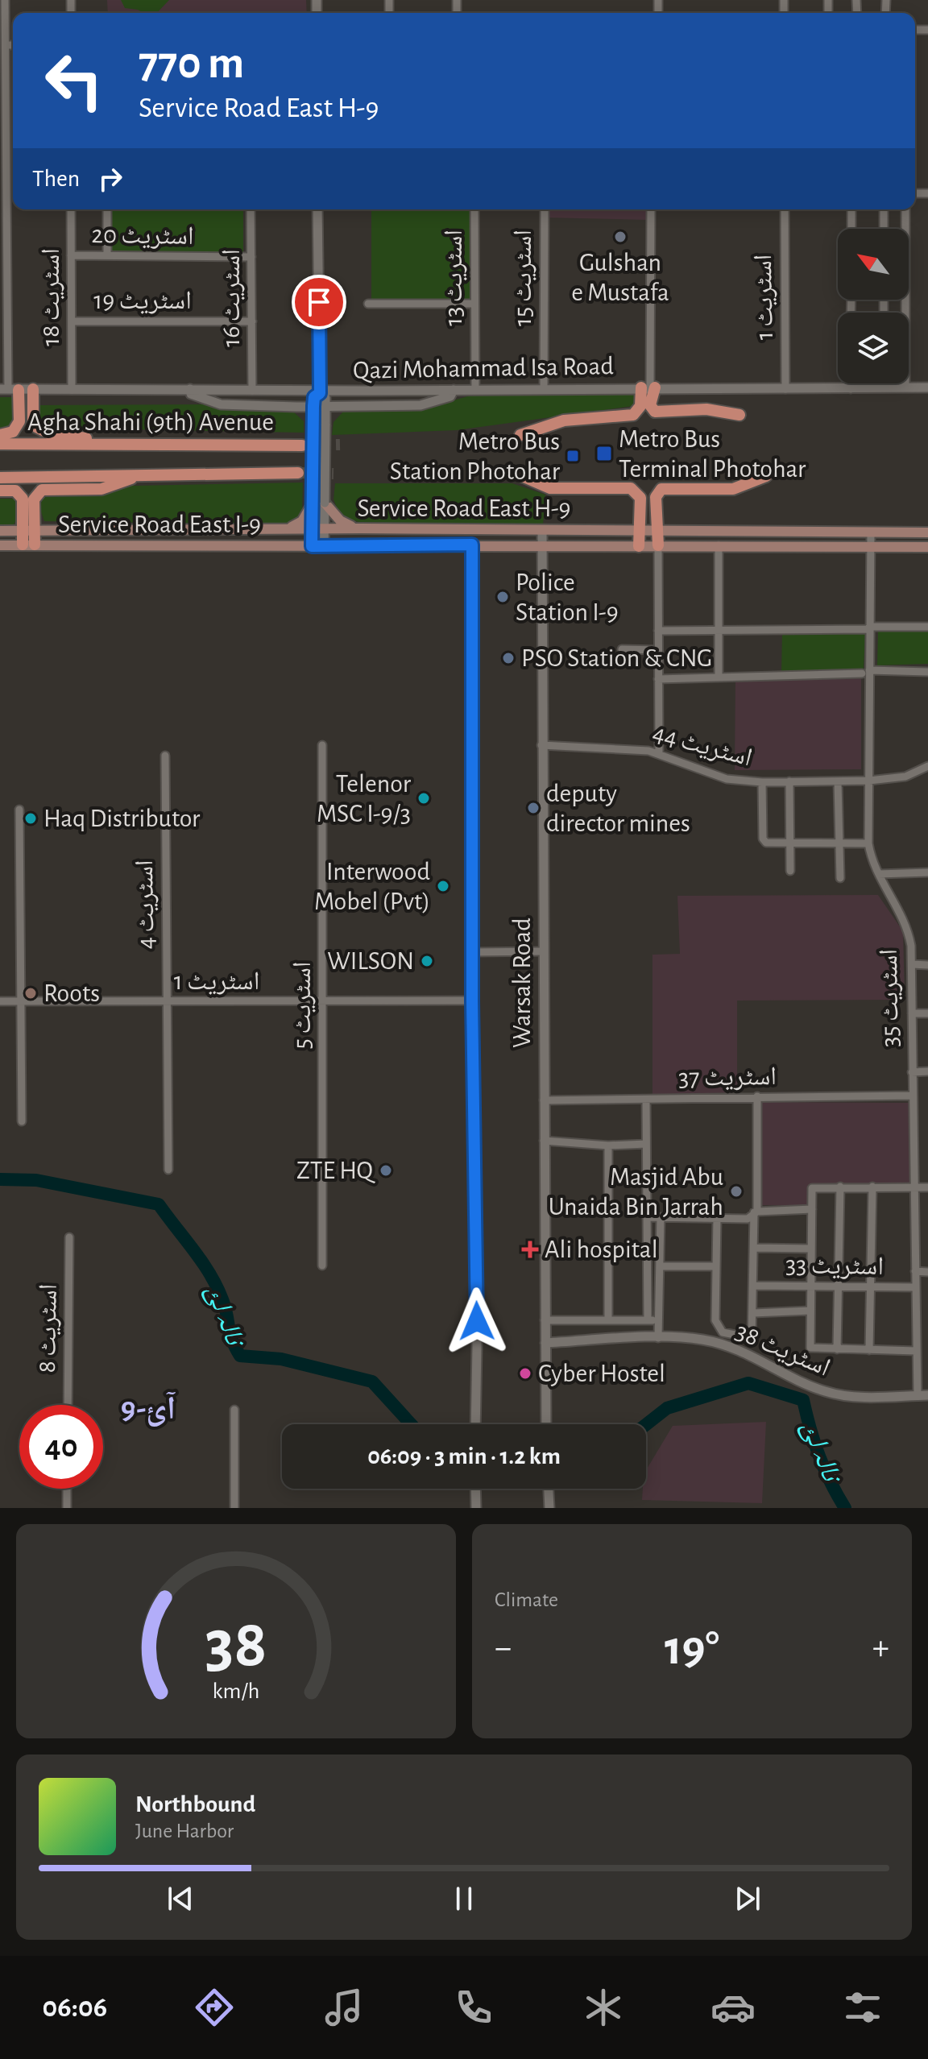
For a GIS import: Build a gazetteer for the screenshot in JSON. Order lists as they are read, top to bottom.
{
  "streets": {
    "main road": ["Agha Shahi (9th) Avenue", "Service Road East H-9", "Service Road East I-9"],
    "street": [
      "اسٹریٹ 20",
      "اسٹریٹ 13",
      "اسٹریٹ 15",
      "اسٹریٹ 18",
      "اسٹریٹ 1",
      "اسٹریٹ 16",
      "اسٹریٹ 19",
      "Qazi Mohammad Isa Road",
      "اسٹریٹ 44",
      "اسٹریٹ 4",
      "Warsak Road",
      "اسٹریٹ 35",
      "اسٹریٹ 5",
      "اسٹریٹ 37",
      "اسٹریٹ 33",
      "اسٹریٹ 8",
      "اسٹریٹ 38"
    ]
  },
  "crossings": [
    ["اسٹریٹ 20", "اسٹریٹ 18"],
    ["اسٹریٹ 20", "اسٹریٹ 16"],
    ["اسٹریٹ 13", "Qazi Mohammad Isa Road"],
    ["اسٹریٹ 15", "Qazi Mohammad Isa Road"],
    ["اسٹریٹ 18", "اسٹریٹ 19"],
    ["اسٹریٹ 18", "Qazi Mohammad Isa Road"],
    ["اسٹریٹ 1", "Qazi Mohammad Isa Road"],
    ["اسٹریٹ 1", "اسٹریٹ 4"],
    ["اسٹریٹ 1", "اسٹریٹ 5"],
    ["اسٹریٹ 16", "اسٹریٹ 19"],
    ["اسٹریٹ 16", "Qazi Mohammad Isa Road"],
    ["Service Road East H-9", "Service Road East I-9"],
    ["Service Road East H-9", "Warsak Road"],
    ["Service Road East H-9", "اسٹریٹ 35"],
    ["اسٹریٹ 44", "Warsak Road"],
    ["اسٹریٹ 44", "اسٹریٹ 35"],
    ["Warsak Road", "اسٹریٹ 37"],
    ["Warsak Road", "اسٹریٹ 38"],
    ["اسٹریٹ 35", "اسٹریٹ 37"],
    ["اسٹریٹ 35", "اسٹریٹ 33"],
    ["اسٹریٹ 35", "اسٹریٹ 38"]
  ],
  "districts": ["آئ-9"],
  "water": ["نالہ لئ"],
  "places": {
    "other": [
      "Gulshan e Mustafa",
      "Police Station I-9",
      "PSO Station & CNG",
      "Telenor MSC I-9/3",
      "deputy director mines",
      "Haq Distributor",
      "Interwood Mobel (Pvt)",
      "WILSON",
      "Roots",
      "ZTE HQ",
      "Masjid Abu Unaida Bin Jarrah",
      "Cyber Hostel"
    ],
    "transit": ["Metro Bus Terminal Photohar", "Metro Bus Station Photohar"],
    "health": ["Ali hospital"]
  },
  "north": "top left",
  "page": {
    "turn": ["770 m", "Service Road East H-9"],
    "then": "Then",
    "limit": "40",
    "trip": "06:09 · 3 min · 1.2 km",
    "tile": "Climate",
    "heat": ["−", "19°", "+"],
    "song": ["Northbound", "June Harbor"],
    "tabs": "06:06",
    "gauge": ["38", "km/h"]
  }
}
